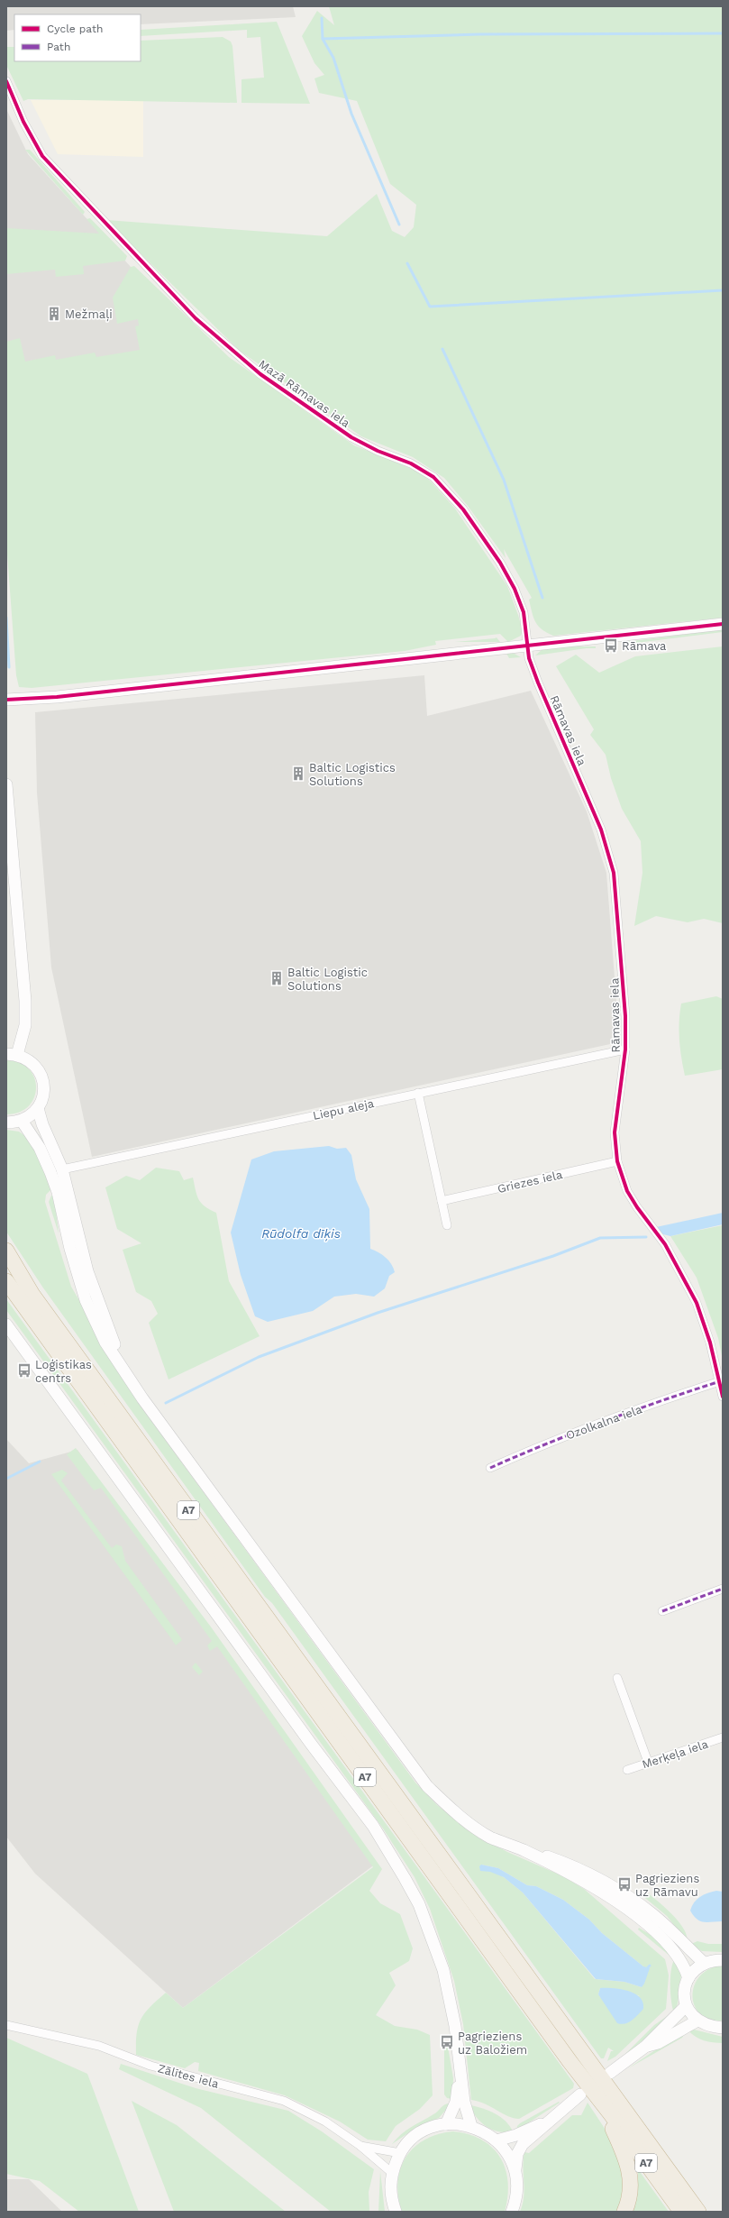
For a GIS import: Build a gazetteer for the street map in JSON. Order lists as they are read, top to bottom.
{
  "streets": {
    "highway": ["A7"],
    "street": [
      "Mazā Rāmavas iela",
      "Rāmavas iela",
      "Liepu aleja",
      "Griezes iela",
      "Ozolkalna iela",
      "Merķeļa iela",
      "Zālītes iela"
    ]
  },
  "crossings": [
    ["Mazā Rāmavas iela", "Rāmavas iela"],
    ["Rāmavas iela", "Liepu aleja"],
    ["Rāmavas iela", "Griezes iela"],
    ["Rāmavas iela", "Ozolkalna iela"]
  ],
  "water": ["Rūdolfa dīķis"],
  "places": {
    "building": ["Mežmaļi", "Baltic Logistics Solutions", "Baltic Logistic Solutions"],
    "bus stop": [
      "Rāmava",
      "Loģistikas centrs",
      "Pagrieziens uz Rāmavu",
      "Pagrieziens uz Baložiem"
    ]
  },
  "legend": ["Cycle path", "Path"]
}
